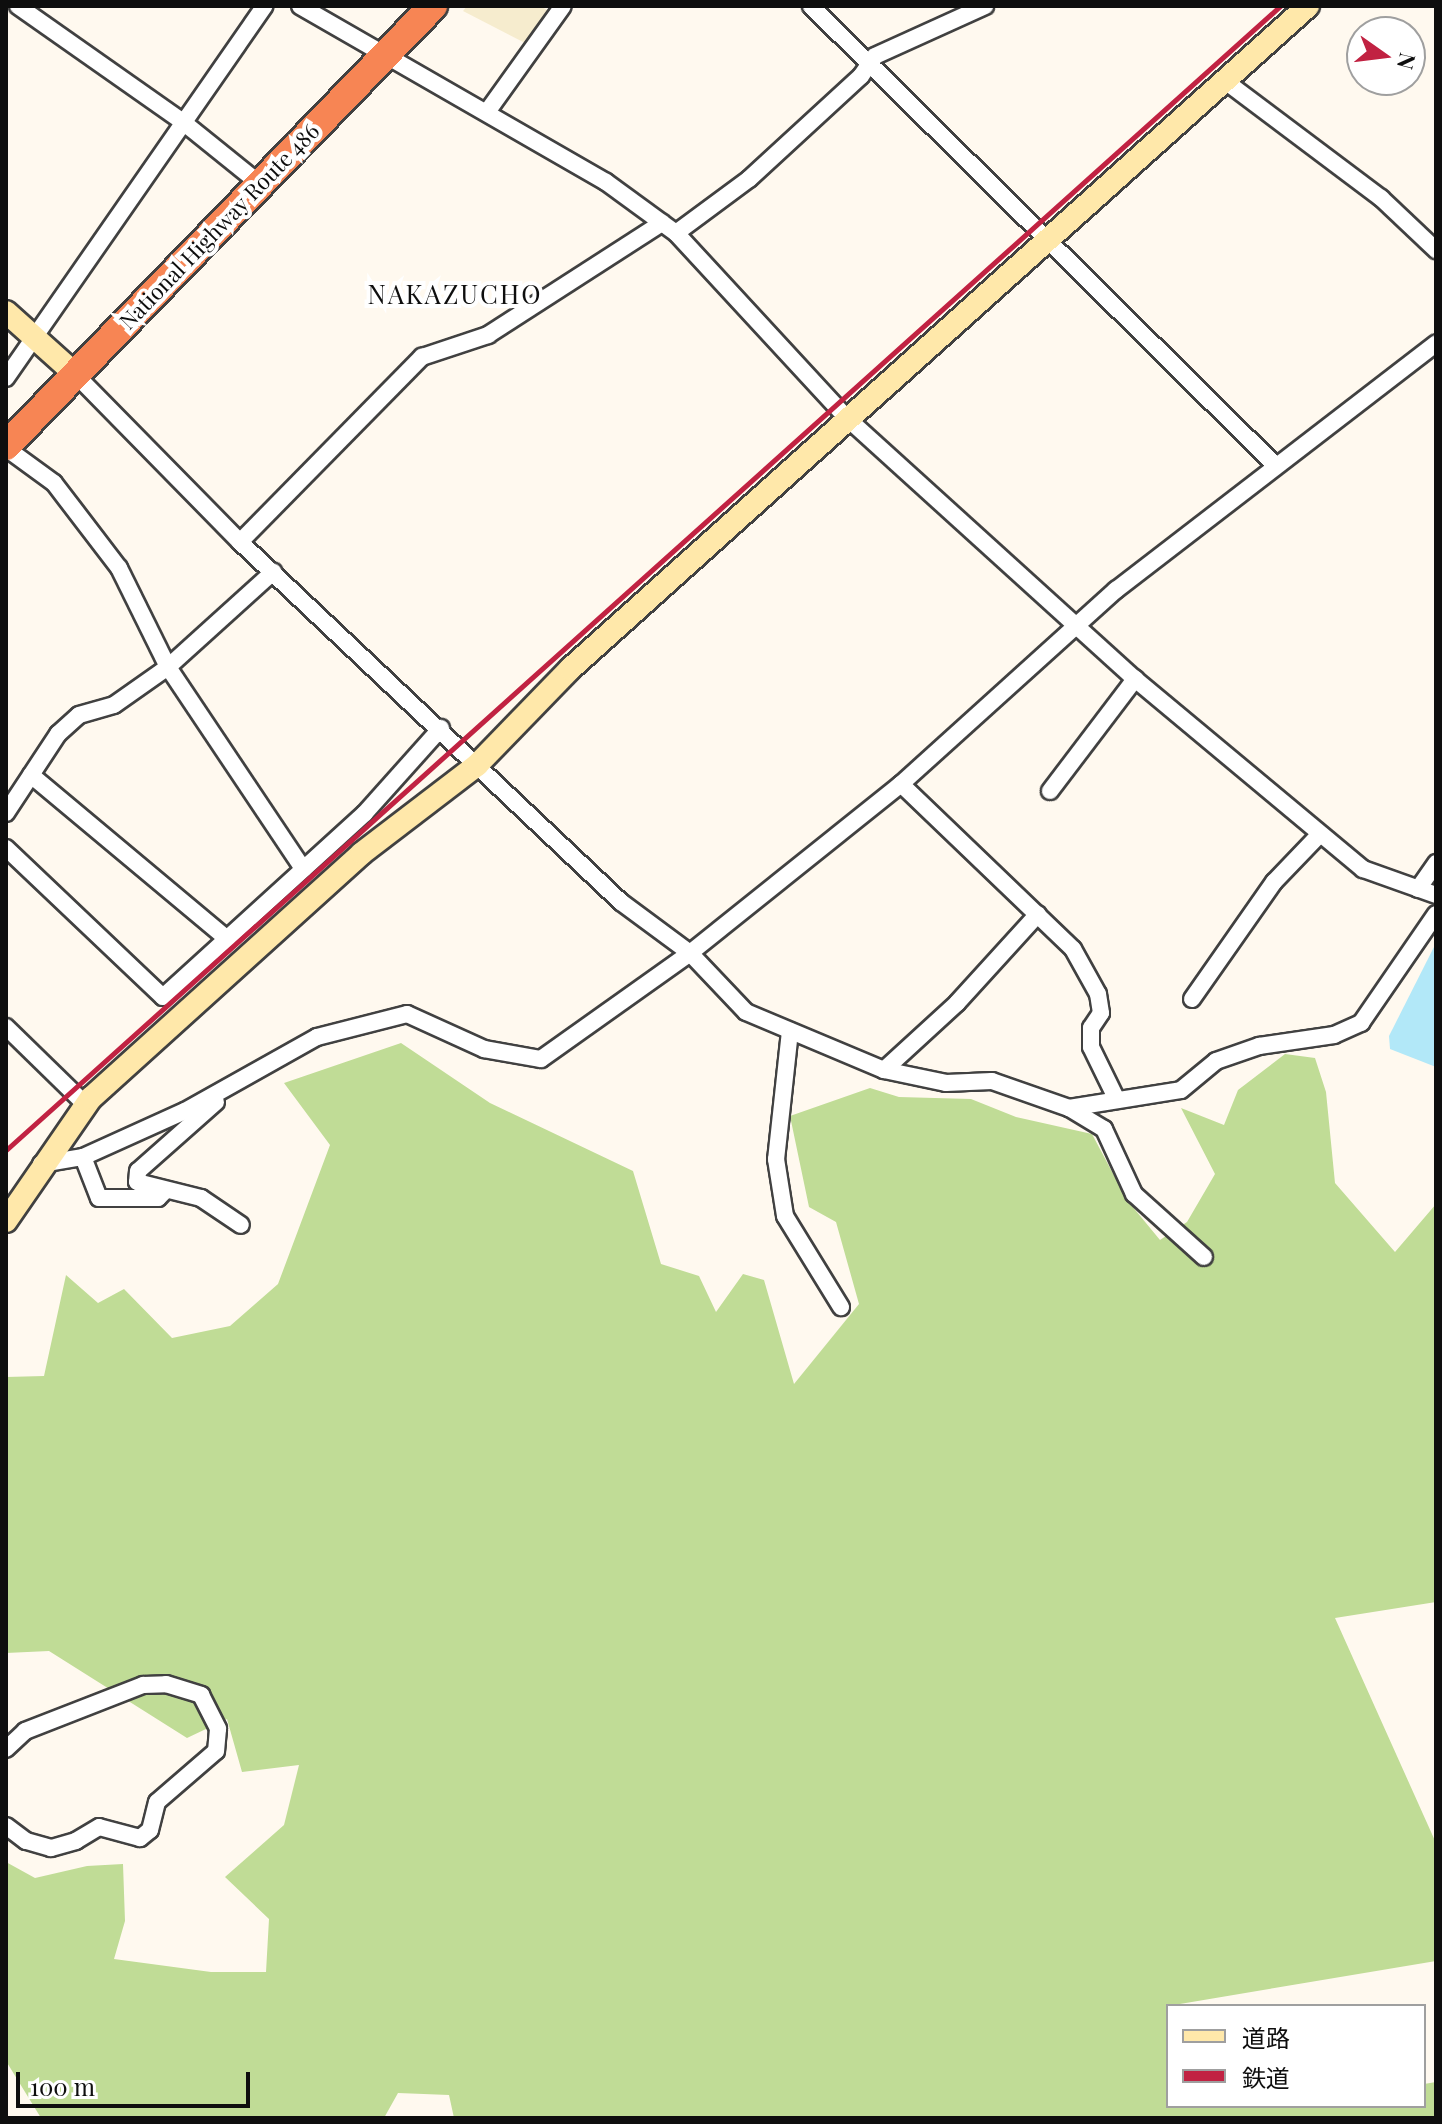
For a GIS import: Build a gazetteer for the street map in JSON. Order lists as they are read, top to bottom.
{
  "streets": {
    "highway": ["National Highway Route 486"]
  },
  "districts": ["NAKAZUCHO"],
  "legend": ["道路", "鉄道"],
  "scale_bar": "100 m",
  "north": "right"
}
